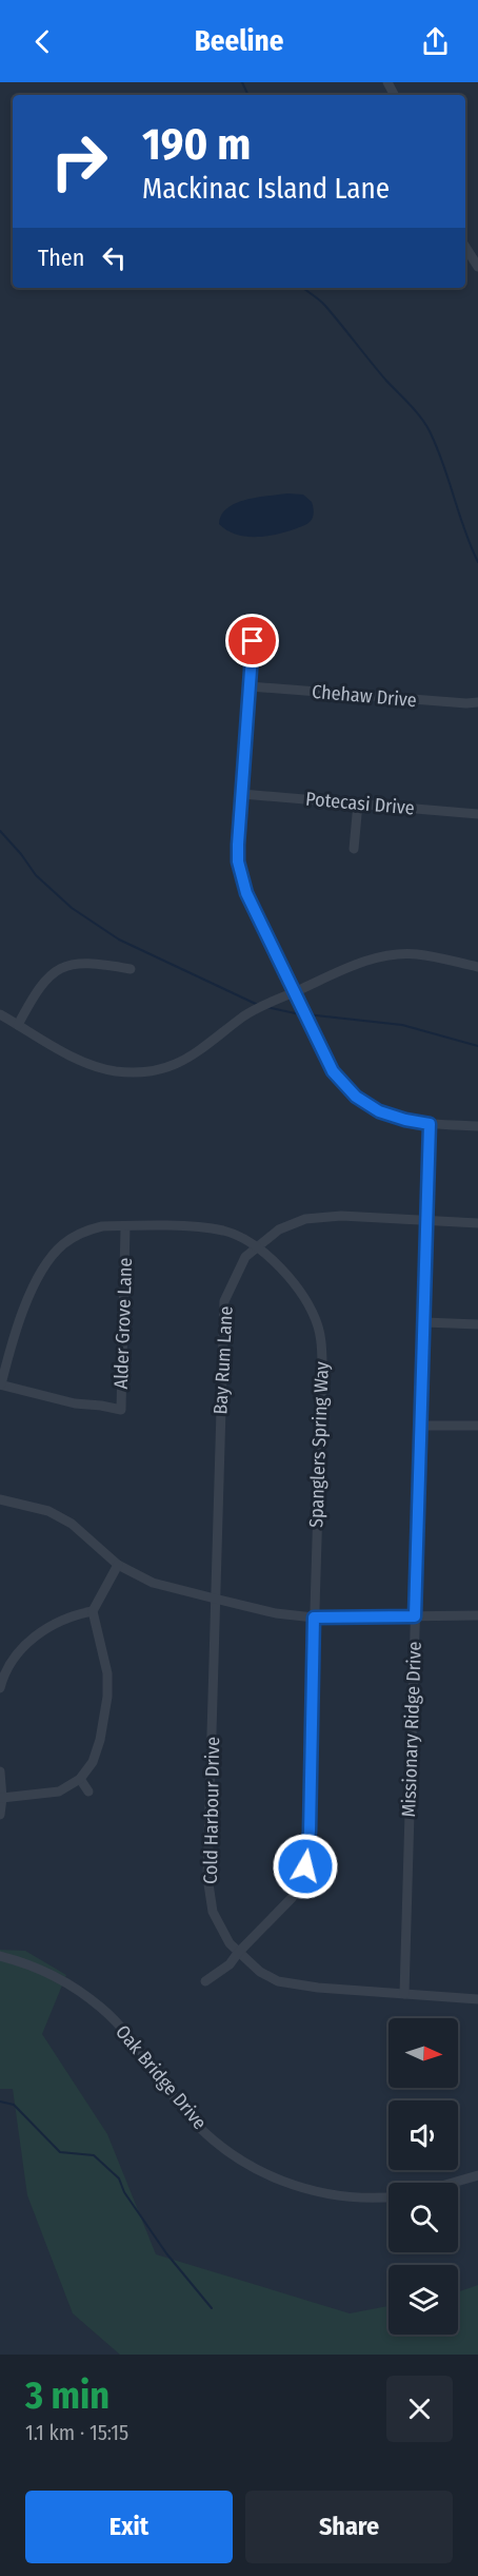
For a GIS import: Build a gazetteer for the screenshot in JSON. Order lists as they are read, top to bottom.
{
  "streets": {
    "street": [
      "Chehaw Drive",
      "Potecasi Drive",
      "Alder Grove Lane",
      "Bay Rum Lane",
      "Spanglers Spring Way",
      "Missionary Ridge Drive",
      "Cold Harbour Drive",
      "Oak Bridge Drive"
    ]
  },
  "crossings": [
    ["Alder Grove Lane", "Spanglers Spring Way"],
    ["Bay Rum Lane", "Spanglers Spring Way"],
    ["Bay Rum Lane", "Missionary Ridge Drive"],
    ["Bay Rum Lane", "Cold Harbour Drive"],
    ["Spanglers Spring Way", "Cold Harbour Drive"],
    ["Missionary Ridge Drive", "Cold Harbour Drive"]
  ],
  "north": "right",
  "page": {
    "header": "Beeline",
    "turn": ["190 m", "Mackinac Island Lane"],
    "then": "Then",
    "heading": ["3 min", "1.1 km · 15:15"],
    "buttons": ["Exit", "Share"]
  }
}
